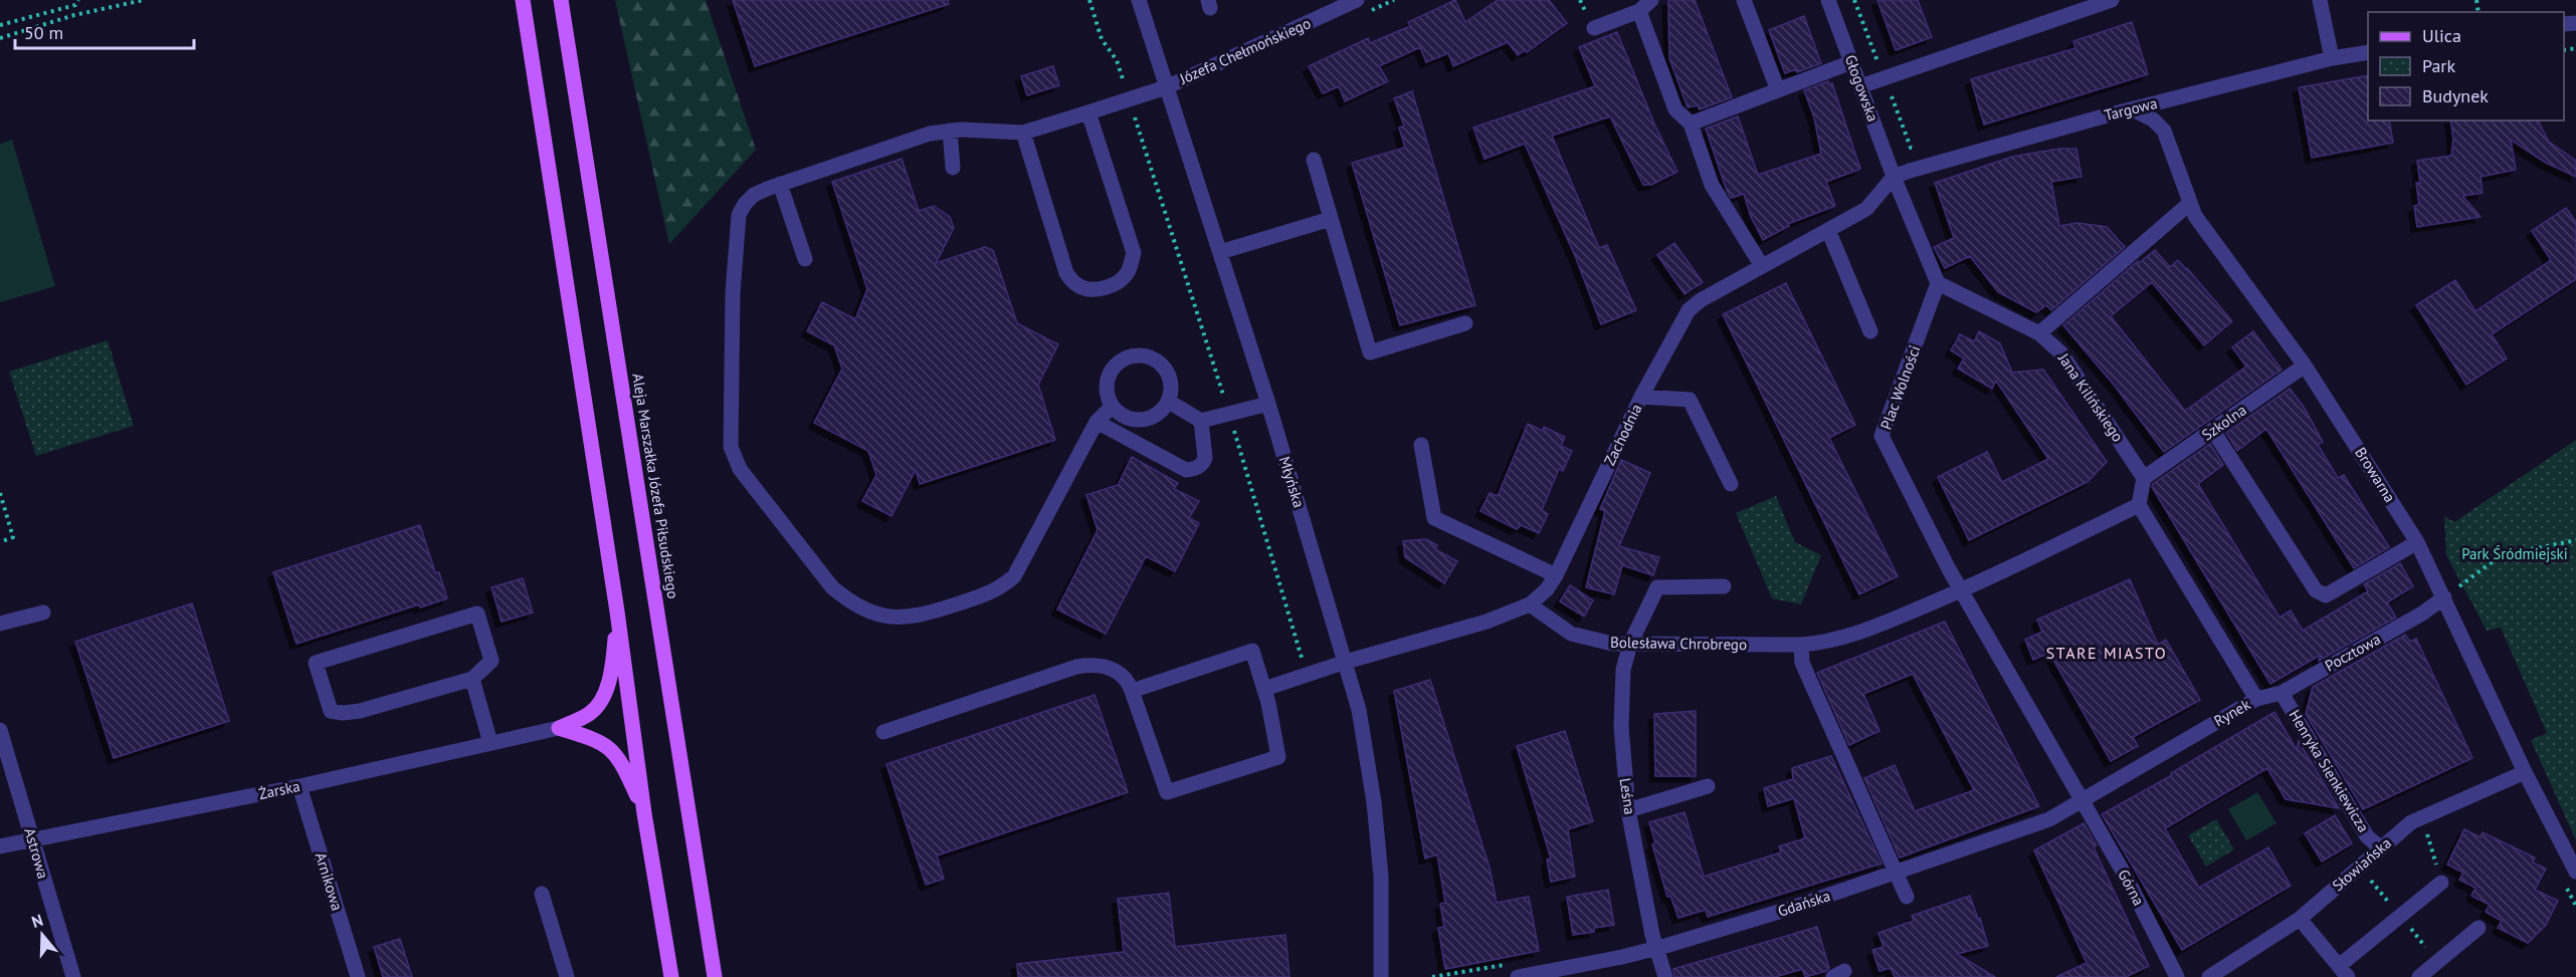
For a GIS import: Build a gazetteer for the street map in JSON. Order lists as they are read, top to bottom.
{
  "streets": {
    "main road": ["Aleja Marszałka Józefa Piłsudskiego"],
    "street": [
      "Józefa Chełmońskiego",
      "Głogowska",
      "Targowa",
      "Plac Wolności",
      "Jana Kilińskiego",
      "Szkolna",
      "Zachodnia",
      "Browarna",
      "Młyńska",
      "Bolesława Chrobrego",
      "Pocztowa",
      "Rynek",
      "Henryka Sienkiewicza",
      "Żarska",
      "Leśna",
      "Astrowa",
      "Słowiańska",
      "Arnikowa",
      "Górna",
      "Gdańska"
    ]
  },
  "crossings": [
    ["Józefa Chełmońskiego", "Młyńska"],
    ["Głogowska", "Targowa"],
    ["Głogowska", "Zachodnia"],
    ["Targowa", "Zachodnia"],
    ["Targowa", "Browarna"],
    ["Plac Wolności", "Jana Kilińskiego"],
    ["Jana Kilińskiego", "Szkolna"],
    ["Szkolna", "Browarna"],
    ["Zachodnia", "Młyńska"],
    ["Zachodnia", "Bolesława Chrobrego"],
    ["Browarna", "Pocztowa"],
    ["Browarna", "Słowiańska"],
    ["Bolesława Chrobrego", "Leśna"],
    ["Pocztowa", "Rynek"],
    ["Pocztowa", "Henryka Sienkiewicza"],
    ["Rynek", "Górna"],
    ["Rynek", "Gdańska"],
    ["Henryka Sienkiewicza", "Słowiańska"],
    ["Żarska", "Astrowa"],
    ["Żarska", "Arnikowa"],
    ["Leśna", "Gdańska"],
    ["Górna", "Gdańska"]
  ],
  "districts": ["STARE MIASTO"],
  "parks": ["Park Śródmiejski"],
  "legend": ["Ulica", "Park", "Budynek"],
  "scale_bar": "50 m",
  "north": "top"
}
